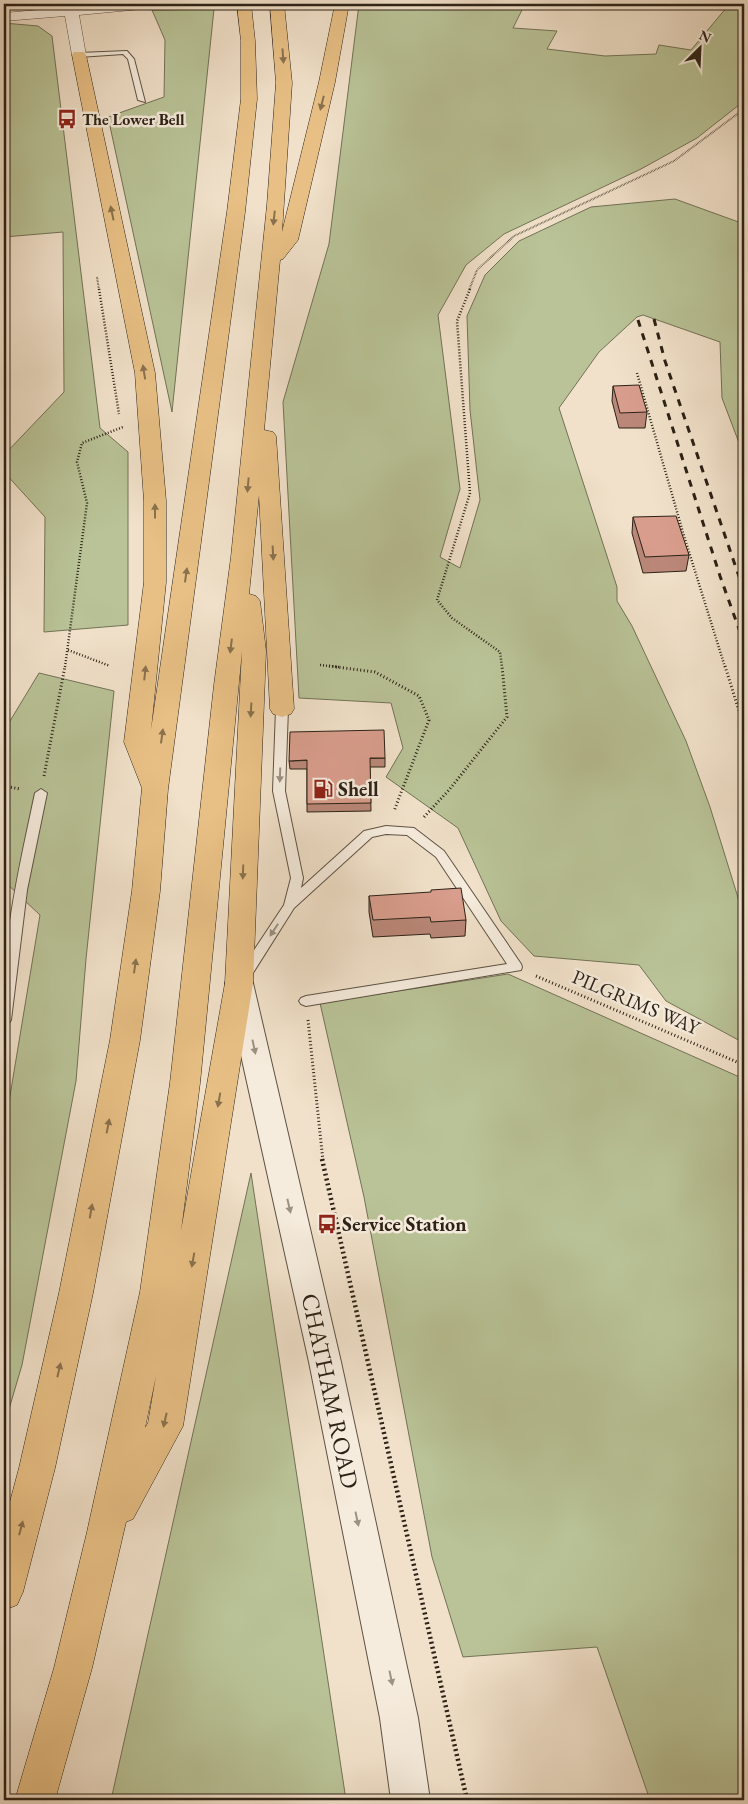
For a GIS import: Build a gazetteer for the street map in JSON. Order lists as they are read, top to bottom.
{
  "streets": {
    "street": ["CHATHAM ROAD"],
    "path": ["PILGRIMS WAY"]
  },
  "one_way": ["CHATHAM ROAD"],
  "places": {
    "bus stop": ["The Lower Bell", "Service Station"],
    "fuel station": ["Shell"]
  },
  "north": "top right"
}
